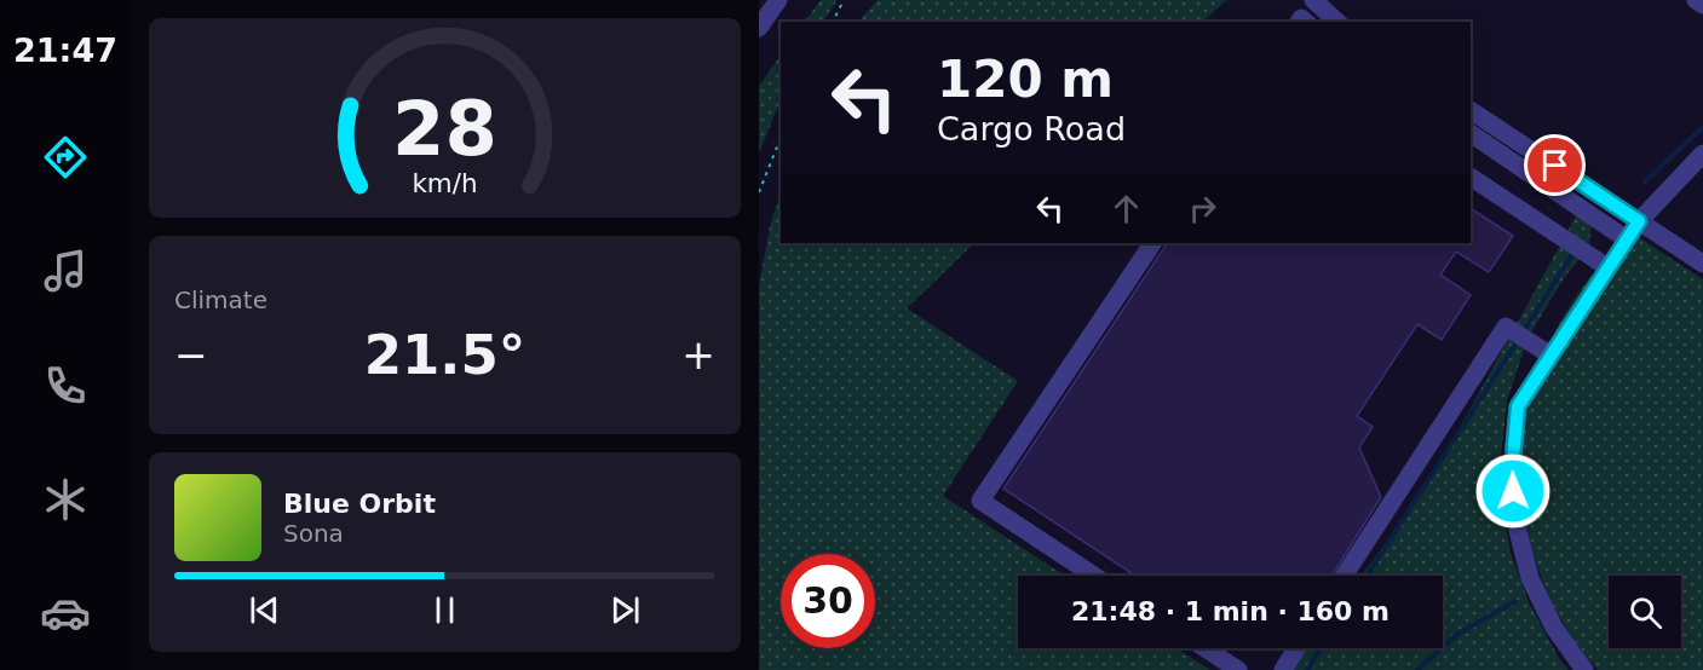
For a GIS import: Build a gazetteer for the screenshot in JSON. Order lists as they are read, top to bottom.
{
  "page": {
    "tabs": "21:47",
    "turn": ["120 m", "Cargo Road"],
    "tile": "Climate",
    "heat": ["−", "21.5°", "+"],
    "song": ["Blue Orbit", "Sona"],
    "limit": "30",
    "trip": "21:48 · 1 min · 160 m",
    "gauge": ["28", "km/h"]
  }
}
